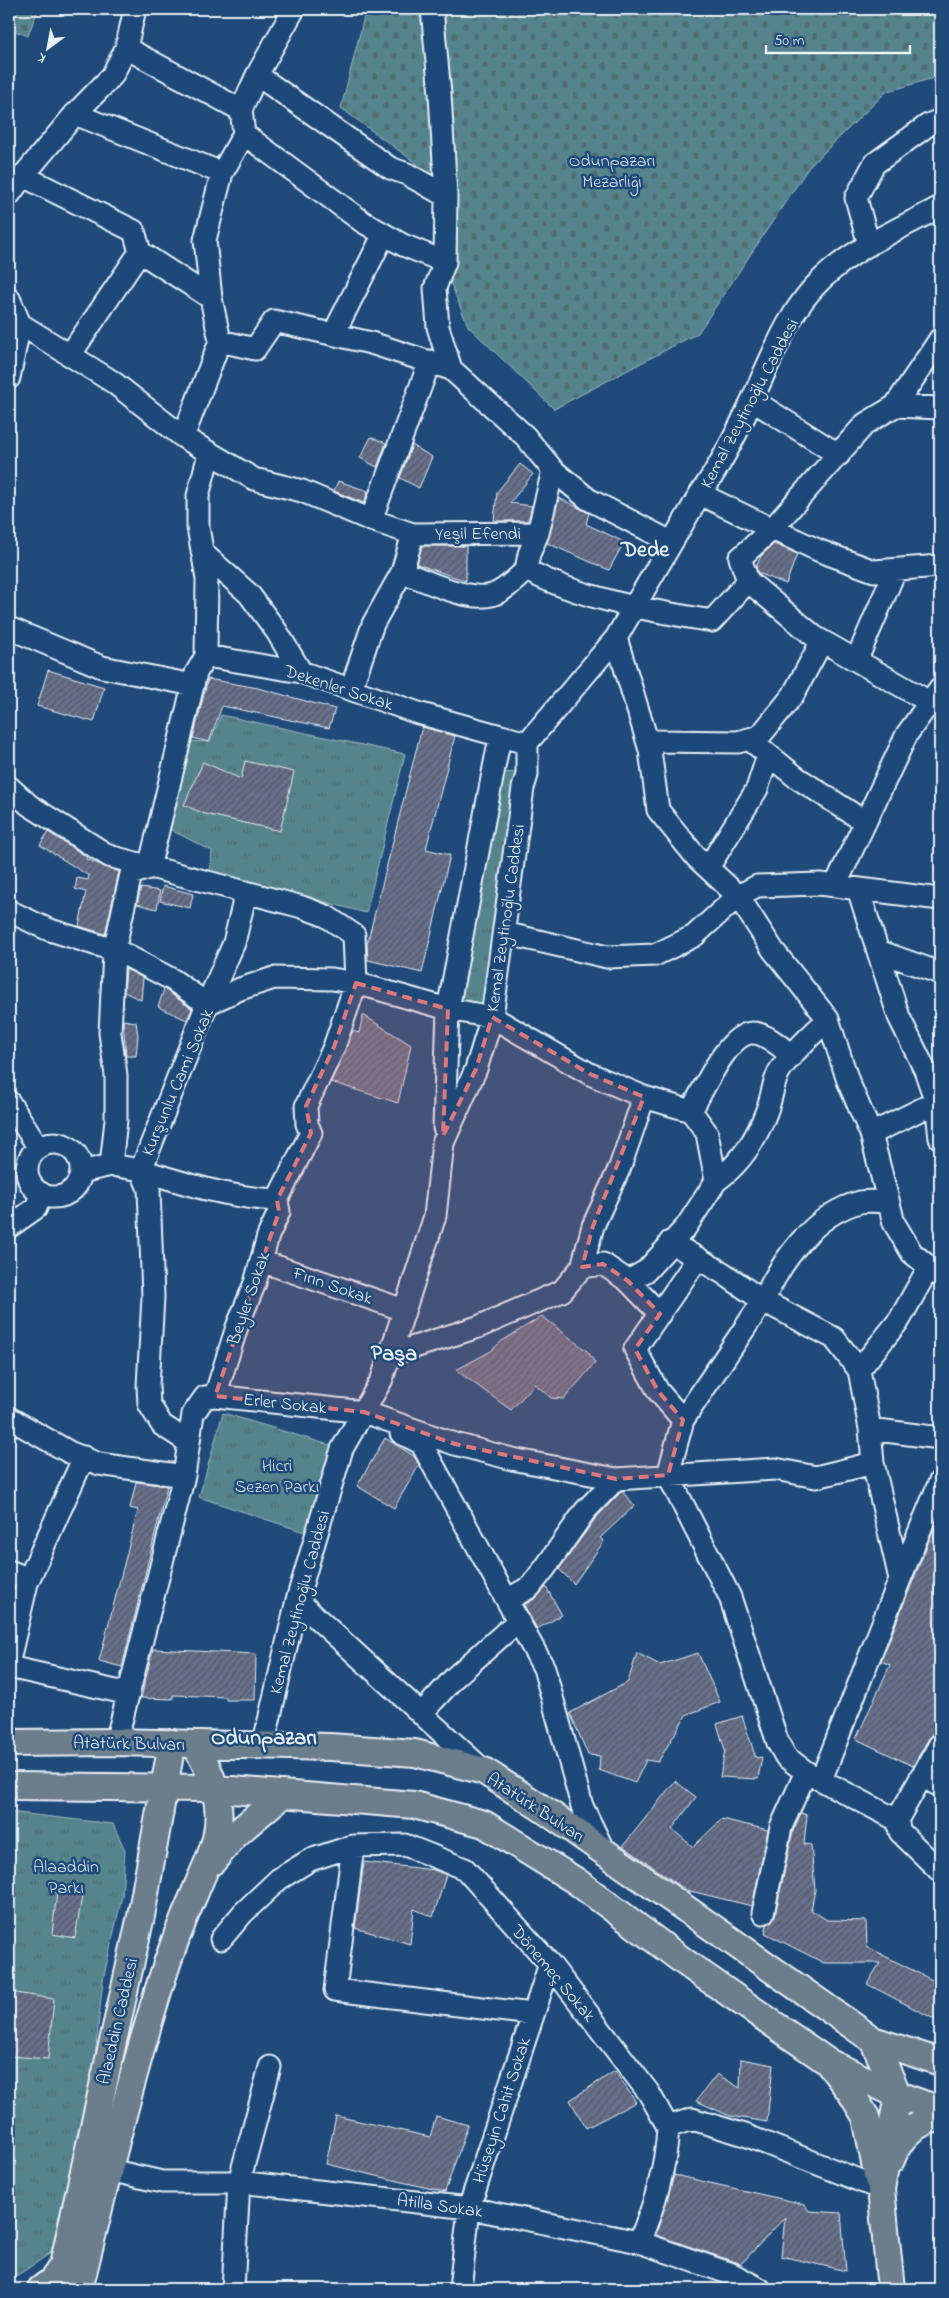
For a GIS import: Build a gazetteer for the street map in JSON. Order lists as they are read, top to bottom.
{
  "streets": {
    "main road": ["Atatürk Bulvarı", "Alaeddin Caddesi"],
    "street": [
      "Kemal Zeytinoğlu Caddesi",
      "Yeşil Efendi",
      "Dekenler Sokak",
      "Kurşunlu Cami Sokak",
      "Fırın Sokak",
      "Beyler Sokak",
      "Erler Sokak",
      "Dönemeç Sokak",
      "Hüseyin Cahit Sokak",
      "Atilla Sokak"
    ]
  },
  "crossings": [
    ["Kemal Zeytinoğlu Caddesi", "Dekenler Sokak"],
    ["Kemal Zeytinoğlu Caddesi", "Kurşunlu Cami Sokak"],
    ["Kemal Zeytinoğlu Caddesi", "Fırın Sokak"],
    ["Kemal Zeytinoğlu Caddesi", "Erler Sokak"],
    ["Kemal Zeytinoğlu Caddesi", "Atatürk Bulvarı"],
    ["Fırın Sokak", "Beyler Sokak"],
    ["Beyler Sokak", "Erler Sokak"],
    ["Beyler Sokak", "Atatürk Bulvarı"],
    ["Atatürk Bulvarı", "Alaeddin Caddesi"],
    ["Dönemeç Sokak", "Hüseyin Cahit Sokak"],
    ["Alaeddin Caddesi", "Atilla Sokak"],
    ["Hüseyin Cahit Sokak", "Atilla Sokak"]
  ],
  "districts": ["Dede", "Paşa", "Odunpazarı"],
  "parks": ["Odunpazarı Mezarlığı", "Hicri Sezen Parkı", "Alaaddin Parkı"],
  "scale_bar": "50 m",
  "north": "bottom left"
}
